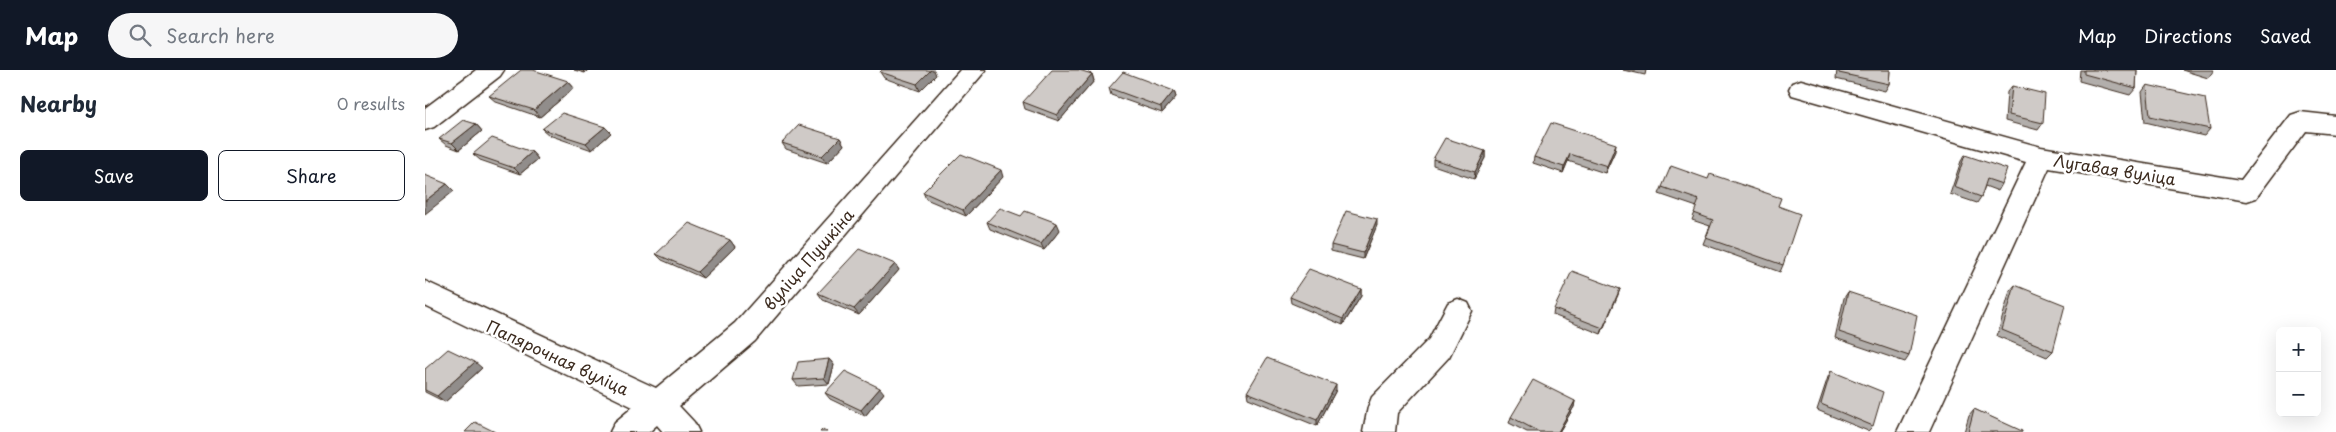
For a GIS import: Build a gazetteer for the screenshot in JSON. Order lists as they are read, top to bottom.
{
  "streets": {
    "street": ["Лугавая вуліца", "вуліца Пушкіна", "Папярочная вуліца"]
  },
  "crossings": [
    ["вуліца Пушкіна", "Папярочная вуліца"]
  ],
  "page": {
    "header": "Map",
    "search": "Search here",
    "nav": ["Map", "Directions", "Saved"],
    "heading": ["Nearby", "0 results"],
    "buttons": ["Save", "Share"],
    "map_buttons": ["+", "−"]
  }
}
